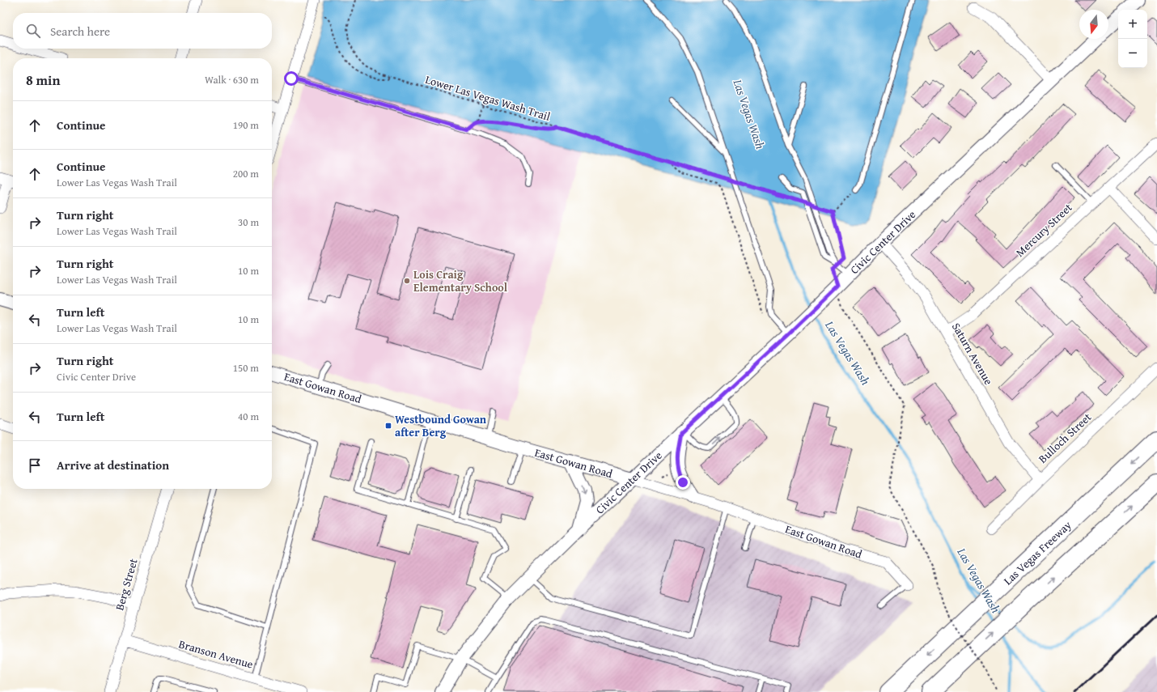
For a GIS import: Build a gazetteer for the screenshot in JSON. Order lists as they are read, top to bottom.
{
  "streets": {
    "highway": ["Las Vegas Freeway"],
    "street": [
      "Mercury Street",
      "Civic Center Drive",
      "Saturn Avenue",
      "East Gowan Road",
      "Bulloch Street",
      "Berg Street",
      "Branson Avenue"
    ],
    "path": ["Lower Las Vegas Wash Trail"]
  },
  "crossings": [
    ["Mercury Street", "Saturn Avenue"],
    ["Civic Center Drive", "Saturn Avenue"],
    ["Civic Center Drive", "East Gowan Road"],
    ["Saturn Avenue", "Bulloch Street"],
    ["Berg Street", "Branson Avenue"]
  ],
  "water": ["Las Vegas Wash"],
  "places": {
    "other": ["Lois Craig Elementary School"],
    "transit": ["Westbound Gowan after Berg"]
  },
  "north": "bottom",
  "page": {
    "map_buttons": ["+", "−"],
    "search": "Search here",
    "heading": ["8 min", "Walk · 630 m"],
    "list": [
      ["Continue", "190 m"],
      ["Continue", "Lower Las Vegas Wash Trail", "200 m"],
      ["Turn right", "Lower Las Vegas Wash Trail", "30 m"],
      ["Turn right", "Lower Las Vegas Wash Trail", "10 m"],
      ["Turn left", "Lower Las Vegas Wash Trail", "10 m"],
      ["Turn right", "Civic Center Drive", "150 m"],
      ["Turn left", "40 m"],
      "Arrive at destination"
    ]
  }
}
